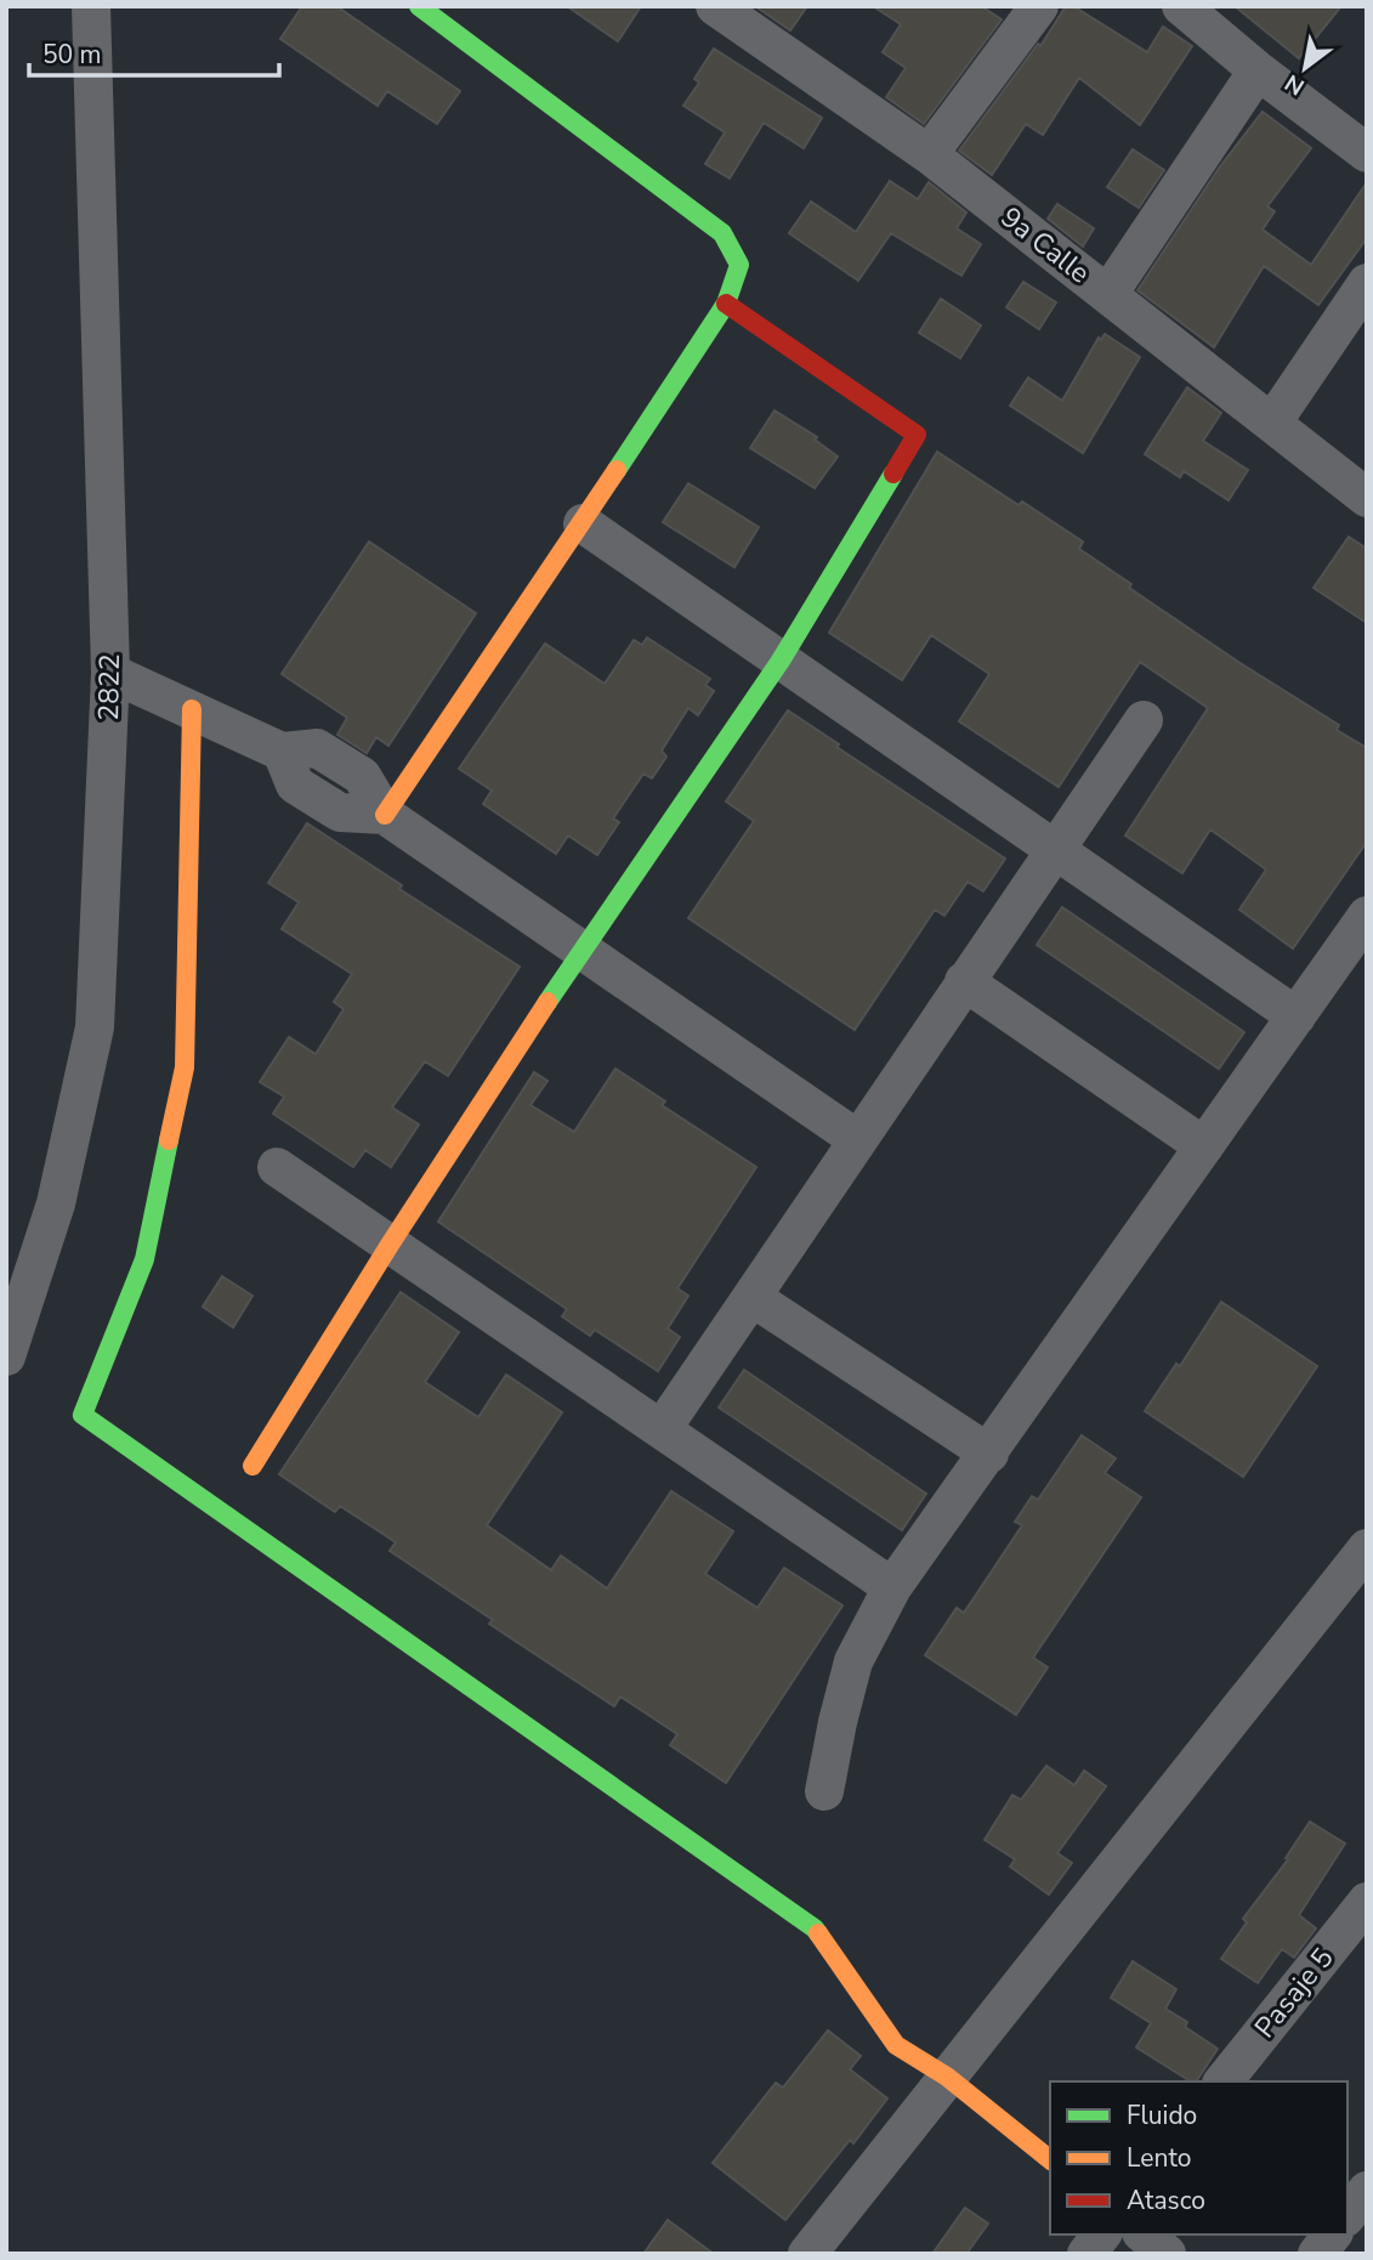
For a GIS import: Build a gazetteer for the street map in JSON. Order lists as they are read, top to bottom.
{
  "streets": {
    "street": ["9a Calle", "2822", "Pasaje 5"]
  },
  "legend": ["Fluido", "Lento", "Atasco"],
  "scale_bar": "50 m",
  "north": "bottom left"
}
